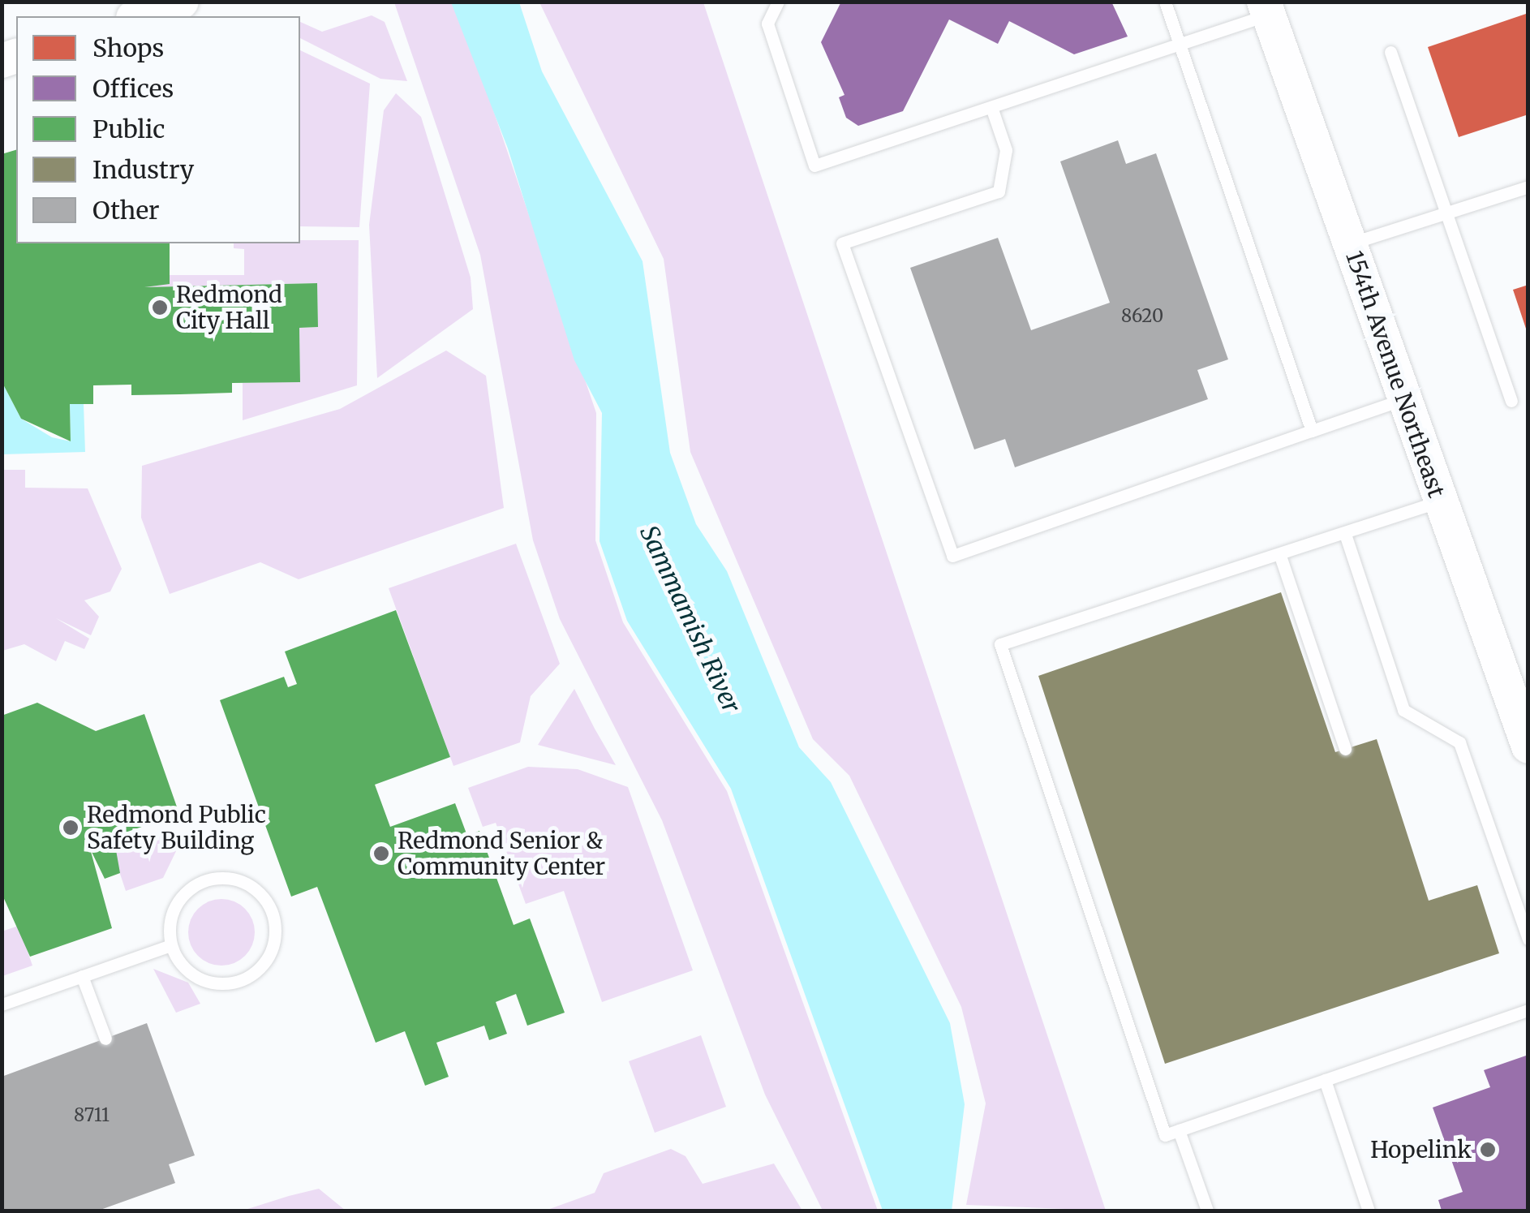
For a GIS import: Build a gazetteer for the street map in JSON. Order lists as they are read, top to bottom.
{
  "streets": {
    "main road": ["154th Avenue Northeast"]
  },
  "water": ["Sammamish River"],
  "places": [
    "Redmond City Hall",
    "Redmond Public Safety Building",
    "Redmond Senior & Community Center",
    "Hopelink"
  ],
  "house_numbers": ["8620", "8711"],
  "legend": [
    "Shops",
    "Offices",
    "Public",
    "Industry",
    "Other"
  ]
}
